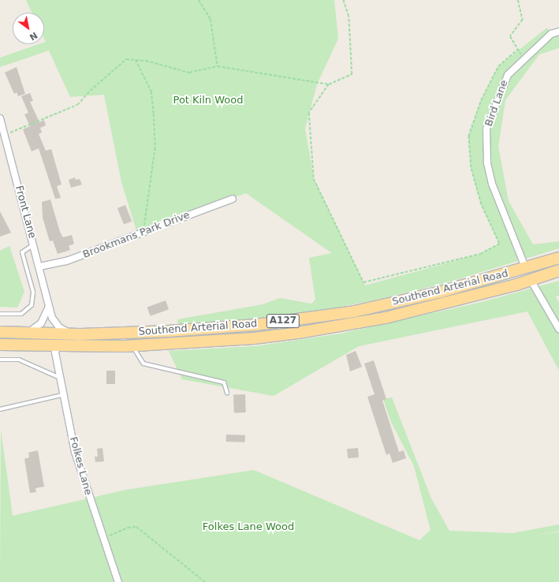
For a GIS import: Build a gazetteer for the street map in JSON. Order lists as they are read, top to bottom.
{
  "streets": {
    "highway": ["Southend Arterial Road", "A127"],
    "street": [
      "Bird Lane",
      "Front Lane",
      "Brookmans Park Drive",
      "Folkes Lane"
    ]
  },
  "crossings": [
    ["Bird Lane", "Southend Arterial Road"],
    ["Front Lane", "Brookmans Park Drive"],
    ["Front Lane", "Southend Arterial Road"],
    ["Southend Arterial Road", "Folkes Lane"]
  ],
  "parks": ["Pot Kiln Wood", "Folkes Lane Wood"],
  "north": "bottom right"
}
